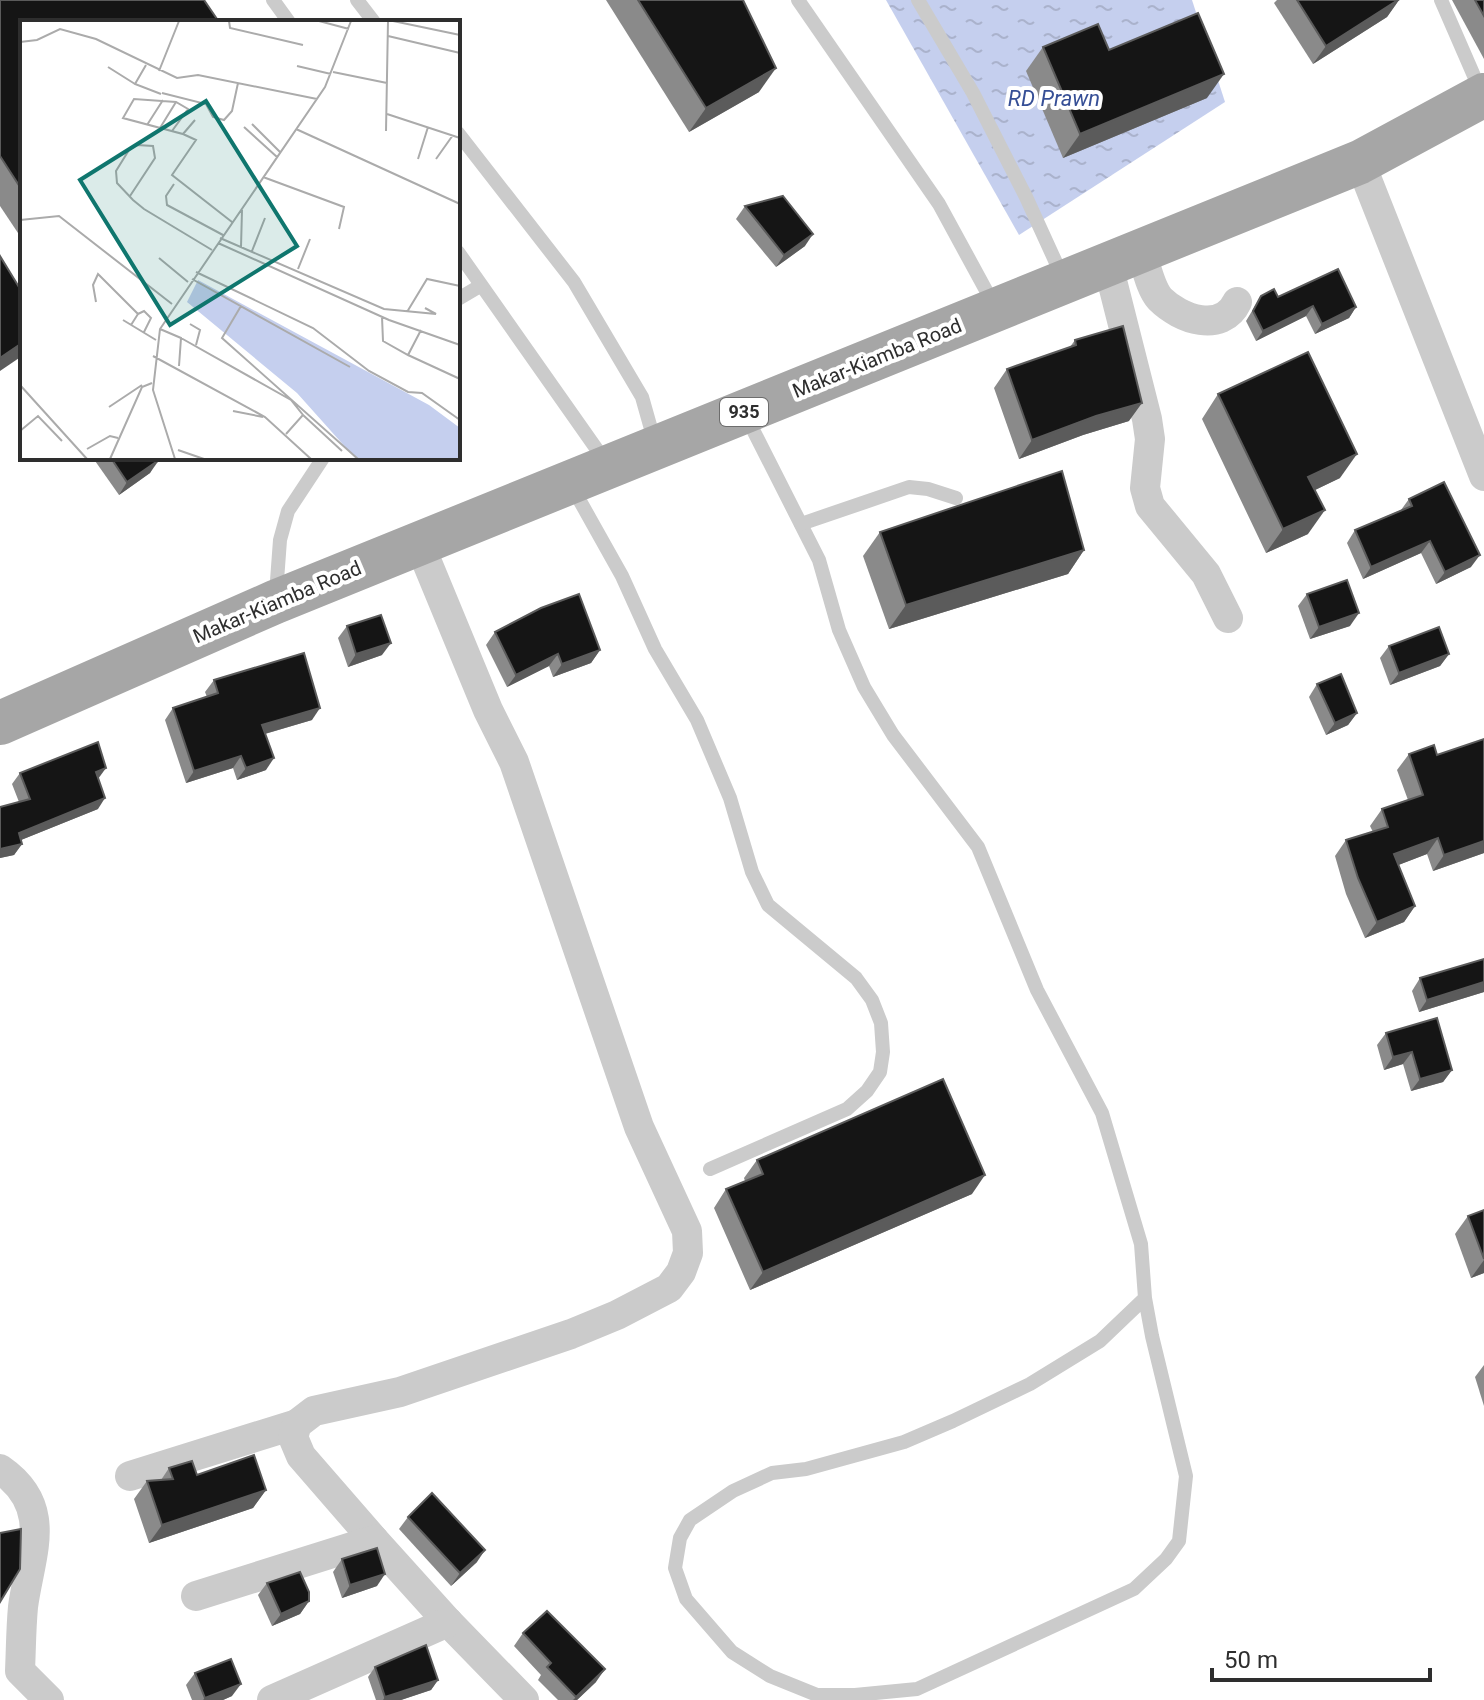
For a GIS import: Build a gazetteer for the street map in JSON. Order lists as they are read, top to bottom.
{
  "streets": {
    "main road": ["Makar-Kiamba Road", "935"]
  },
  "water": ["RD Prawn"],
  "scale_bar": "50 m"
}
